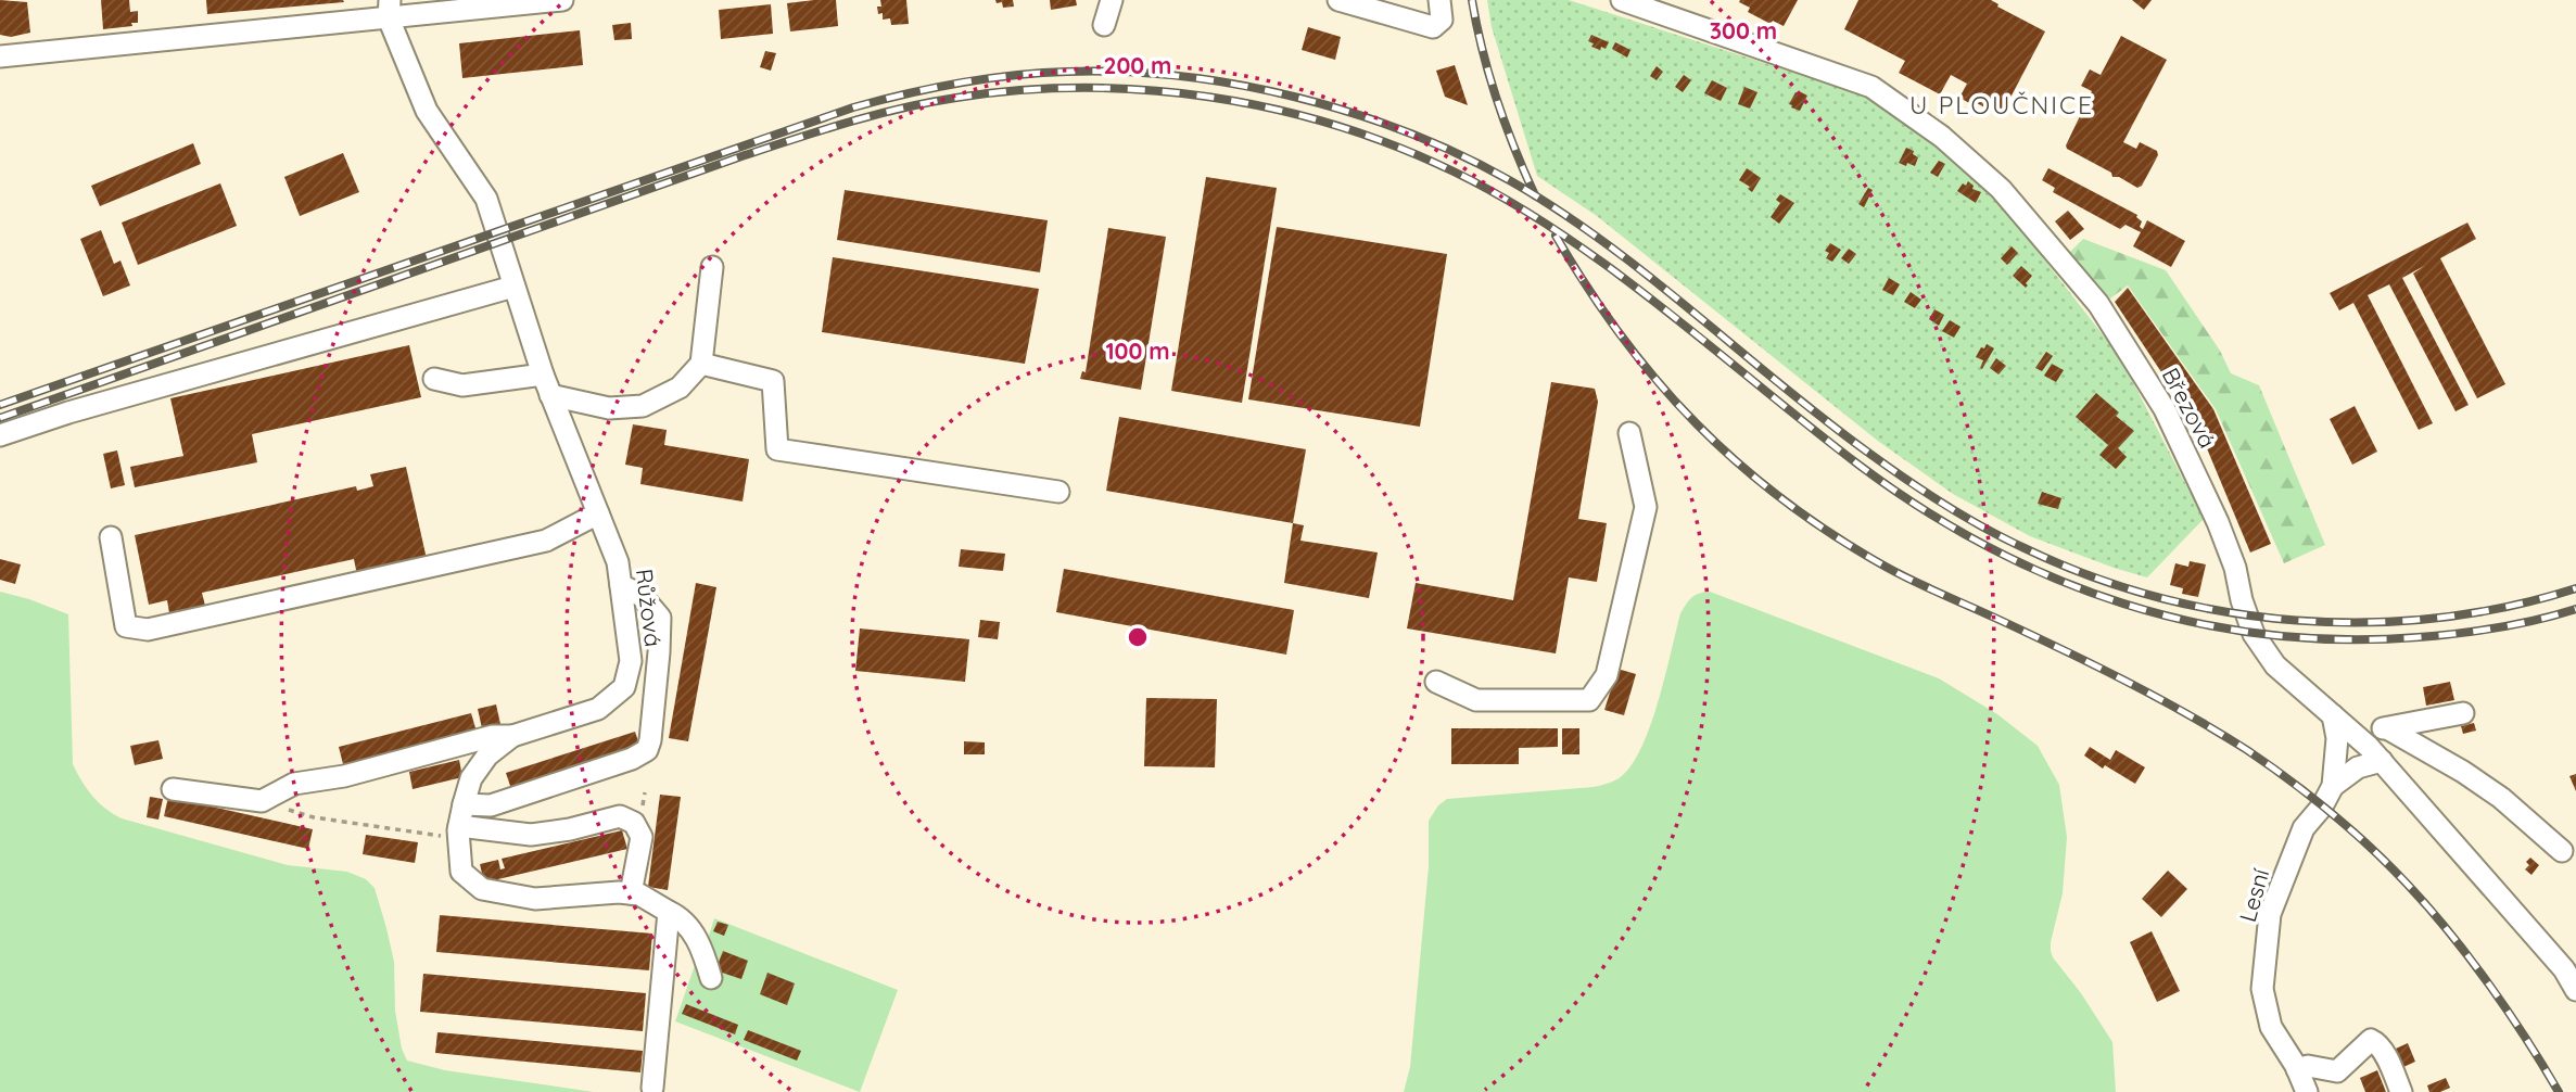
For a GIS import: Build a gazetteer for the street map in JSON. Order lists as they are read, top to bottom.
{
  "streets": {
    "street": ["Březová", "Růžová", "Lesní"]
  },
  "crossings": [
    ["Březová", "Lesní"]
  ],
  "districts": ["U PLOUČNICE"],
  "rings": ["300 m", "200 m", "100 m"]
}
